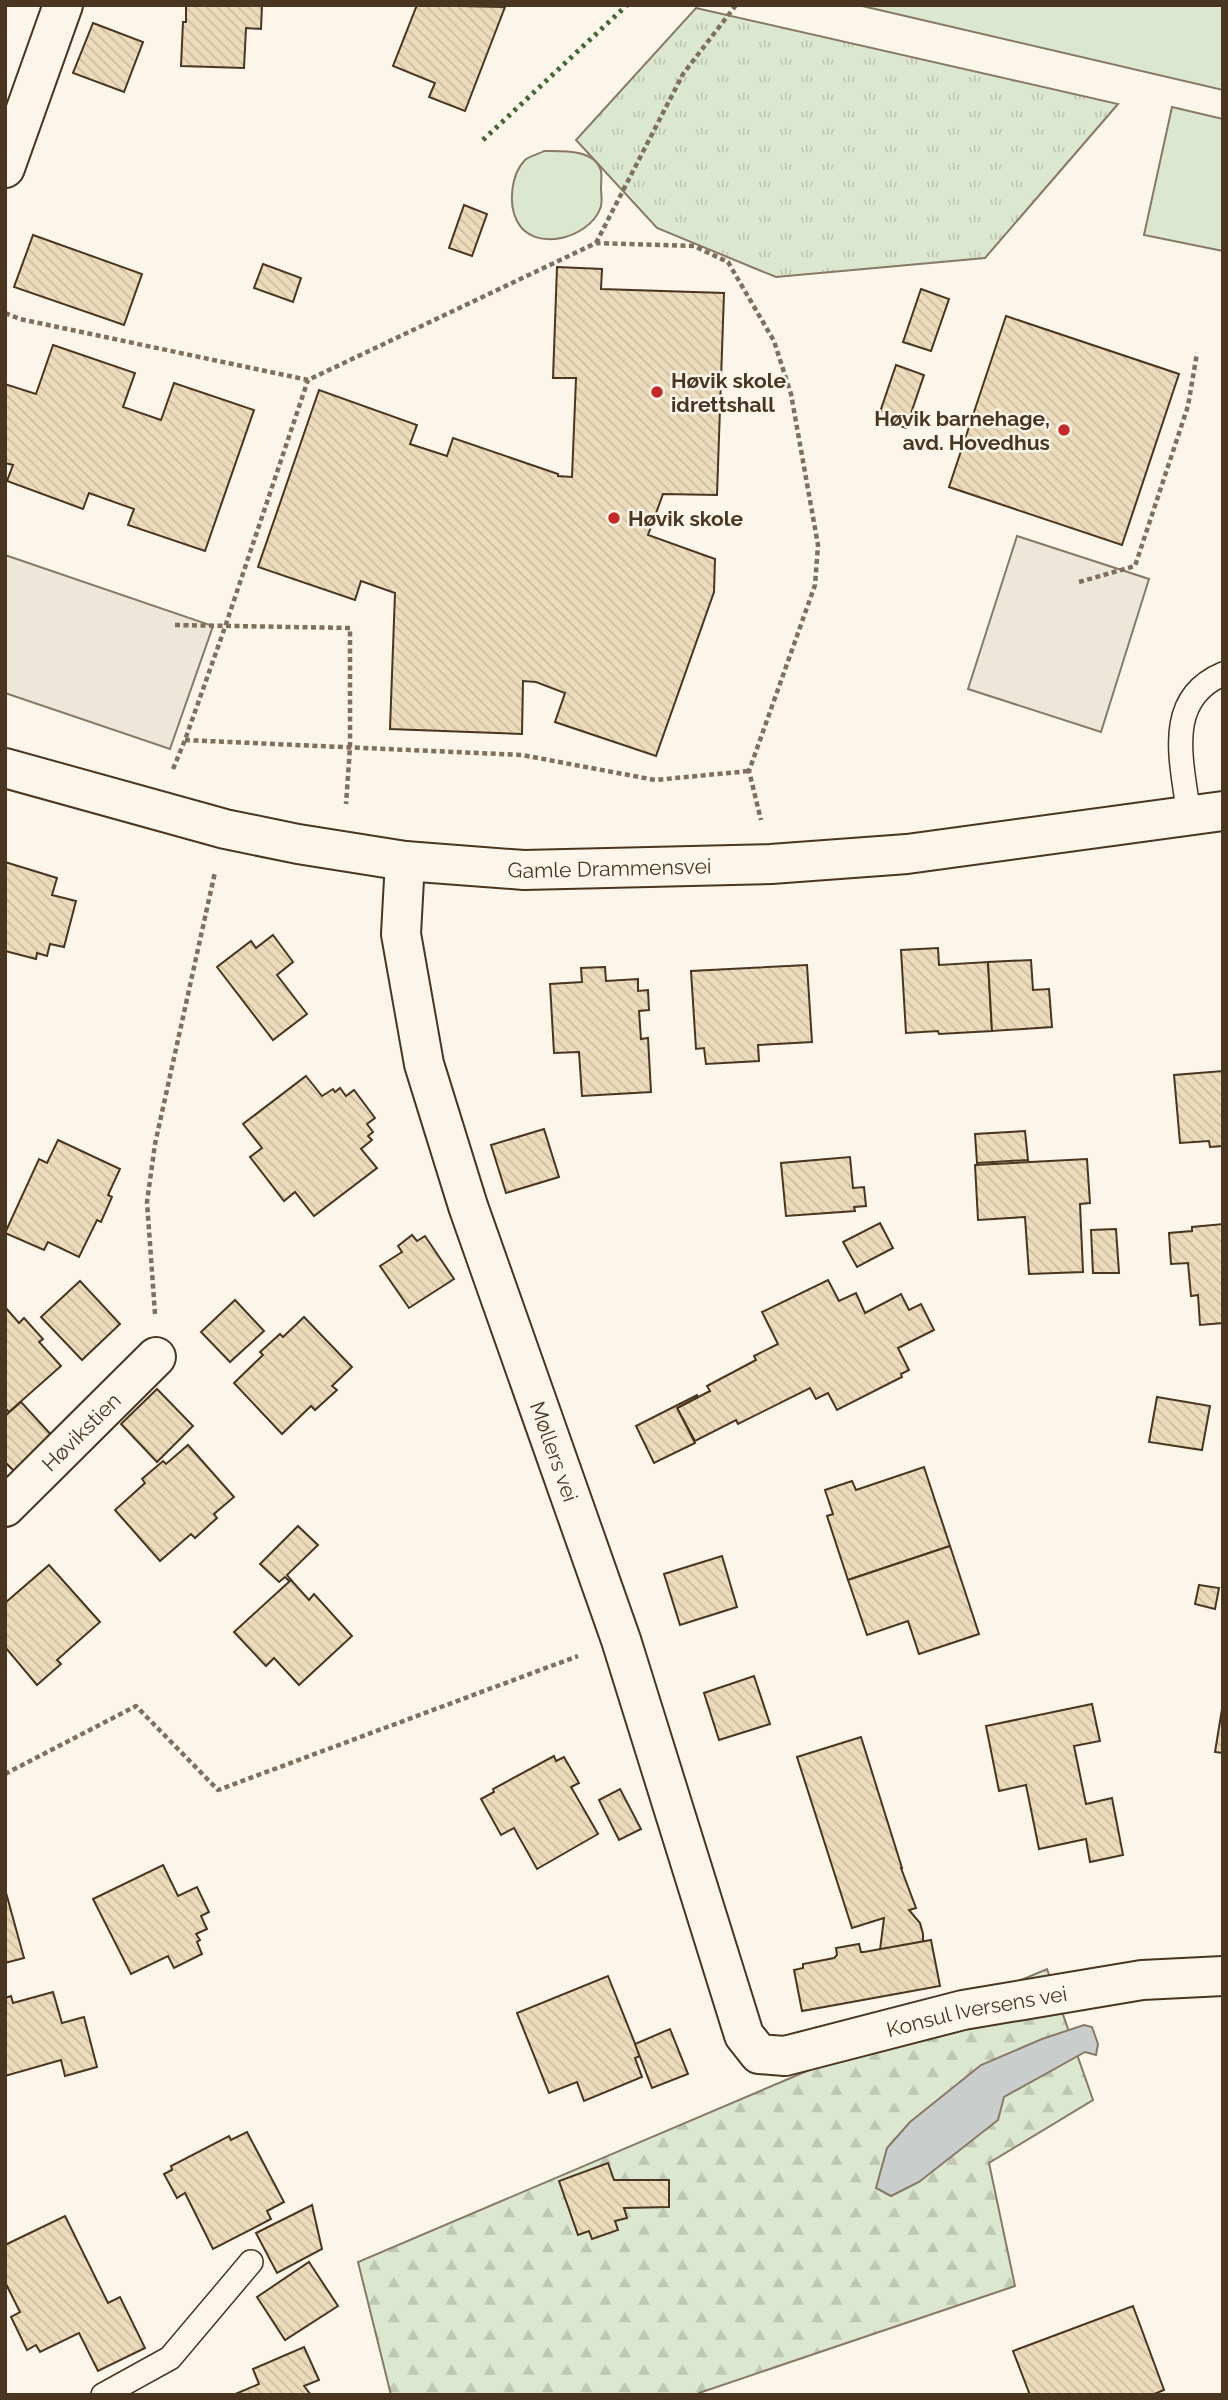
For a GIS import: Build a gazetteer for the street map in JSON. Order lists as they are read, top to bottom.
{
  "streets": {
    "street": [
      "Gamle Drammensvei",
      "Høvikstien",
      "Møllers vei",
      "Konsul Iversens vei"
    ]
  },
  "crossings": [
    ["Gamle Drammensvei", "Møllers vei"],
    ["Møllers vei", "Konsul Iversens vei"]
  ],
  "places": ["Høvik skole idrettshall", "Høvik barnehage, avd. Hovedhus", "Høvik skole"]
}
